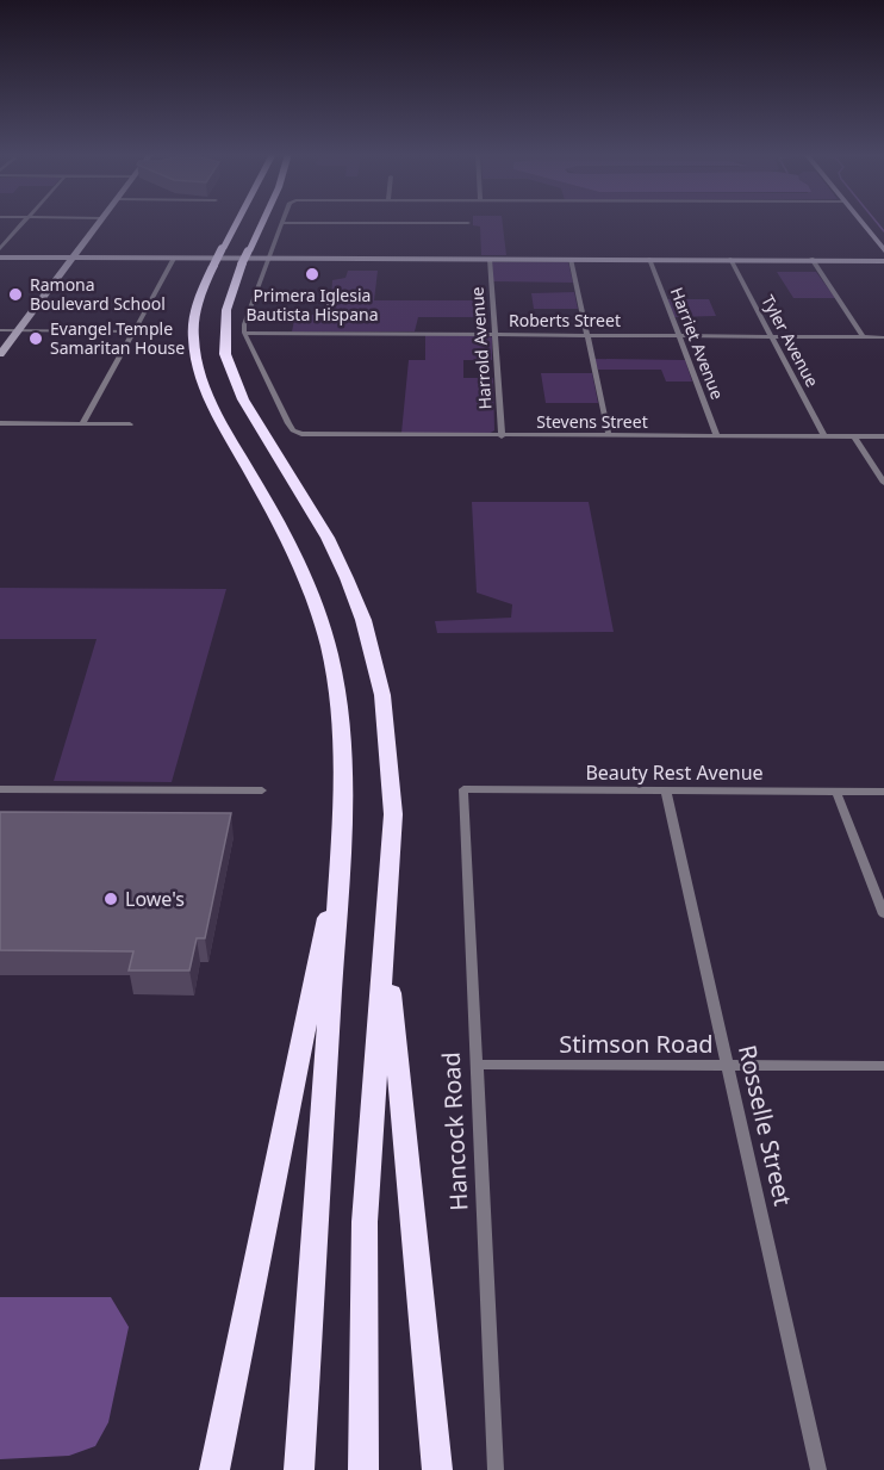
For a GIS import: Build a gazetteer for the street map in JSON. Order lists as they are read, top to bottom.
{
  "streets": {
    "street": [
      "Roberts Street",
      "Tyler Avenue",
      "Harriet Avenue",
      "Harrold Avenue",
      "Stevens Street",
      "Beauty Rest Avenue",
      "Stimson Road",
      "Rosselle Street",
      "Hancock Road"
    ]
  },
  "crossings": [
    ["Roberts Street", "Tyler Avenue"],
    ["Roberts Street", "Harriet Avenue"],
    ["Roberts Street", "Harrold Avenue"],
    ["Roberts Street", "Stevens Street"],
    ["Tyler Avenue", "Stevens Street"],
    ["Harriet Avenue", "Stevens Street"],
    ["Harrold Avenue", "Stevens Street"],
    ["Beauty Rest Avenue", "Rosselle Street"],
    ["Beauty Rest Avenue", "Hancock Road"],
    ["Stimson Road", "Rosselle Street"],
    ["Stimson Road", "Hancock Road"]
  ],
  "places": [
    "Primera Iglesia Bautista Hispana",
    "Ramona Boulevard School",
    "Evangel Temple Samaritan House",
    "Lowe's"
  ]
}
